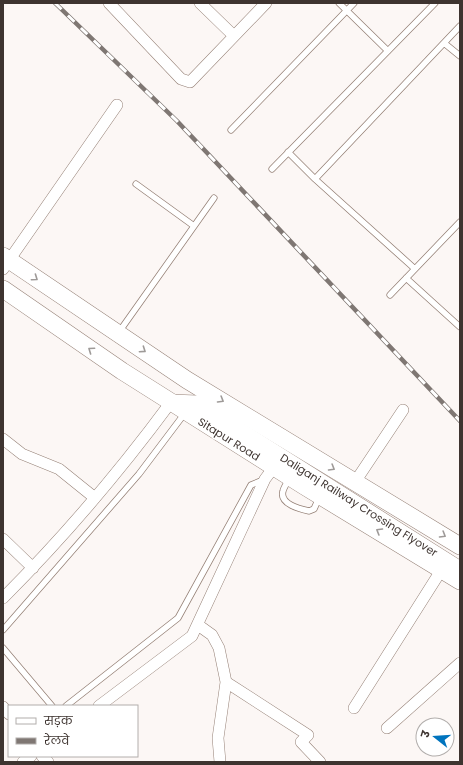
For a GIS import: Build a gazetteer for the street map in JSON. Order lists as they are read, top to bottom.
{
  "streets": {
    "main road": ["Sitapur Road", "Daliganj Railway Crossing Flyover"]
  },
  "crossings": [
    ["Sitapur Road", "Daliganj Railway Crossing Flyover"]
  ],
  "legend": ["सड़क", "रेलवे"],
  "north": "left"
}
